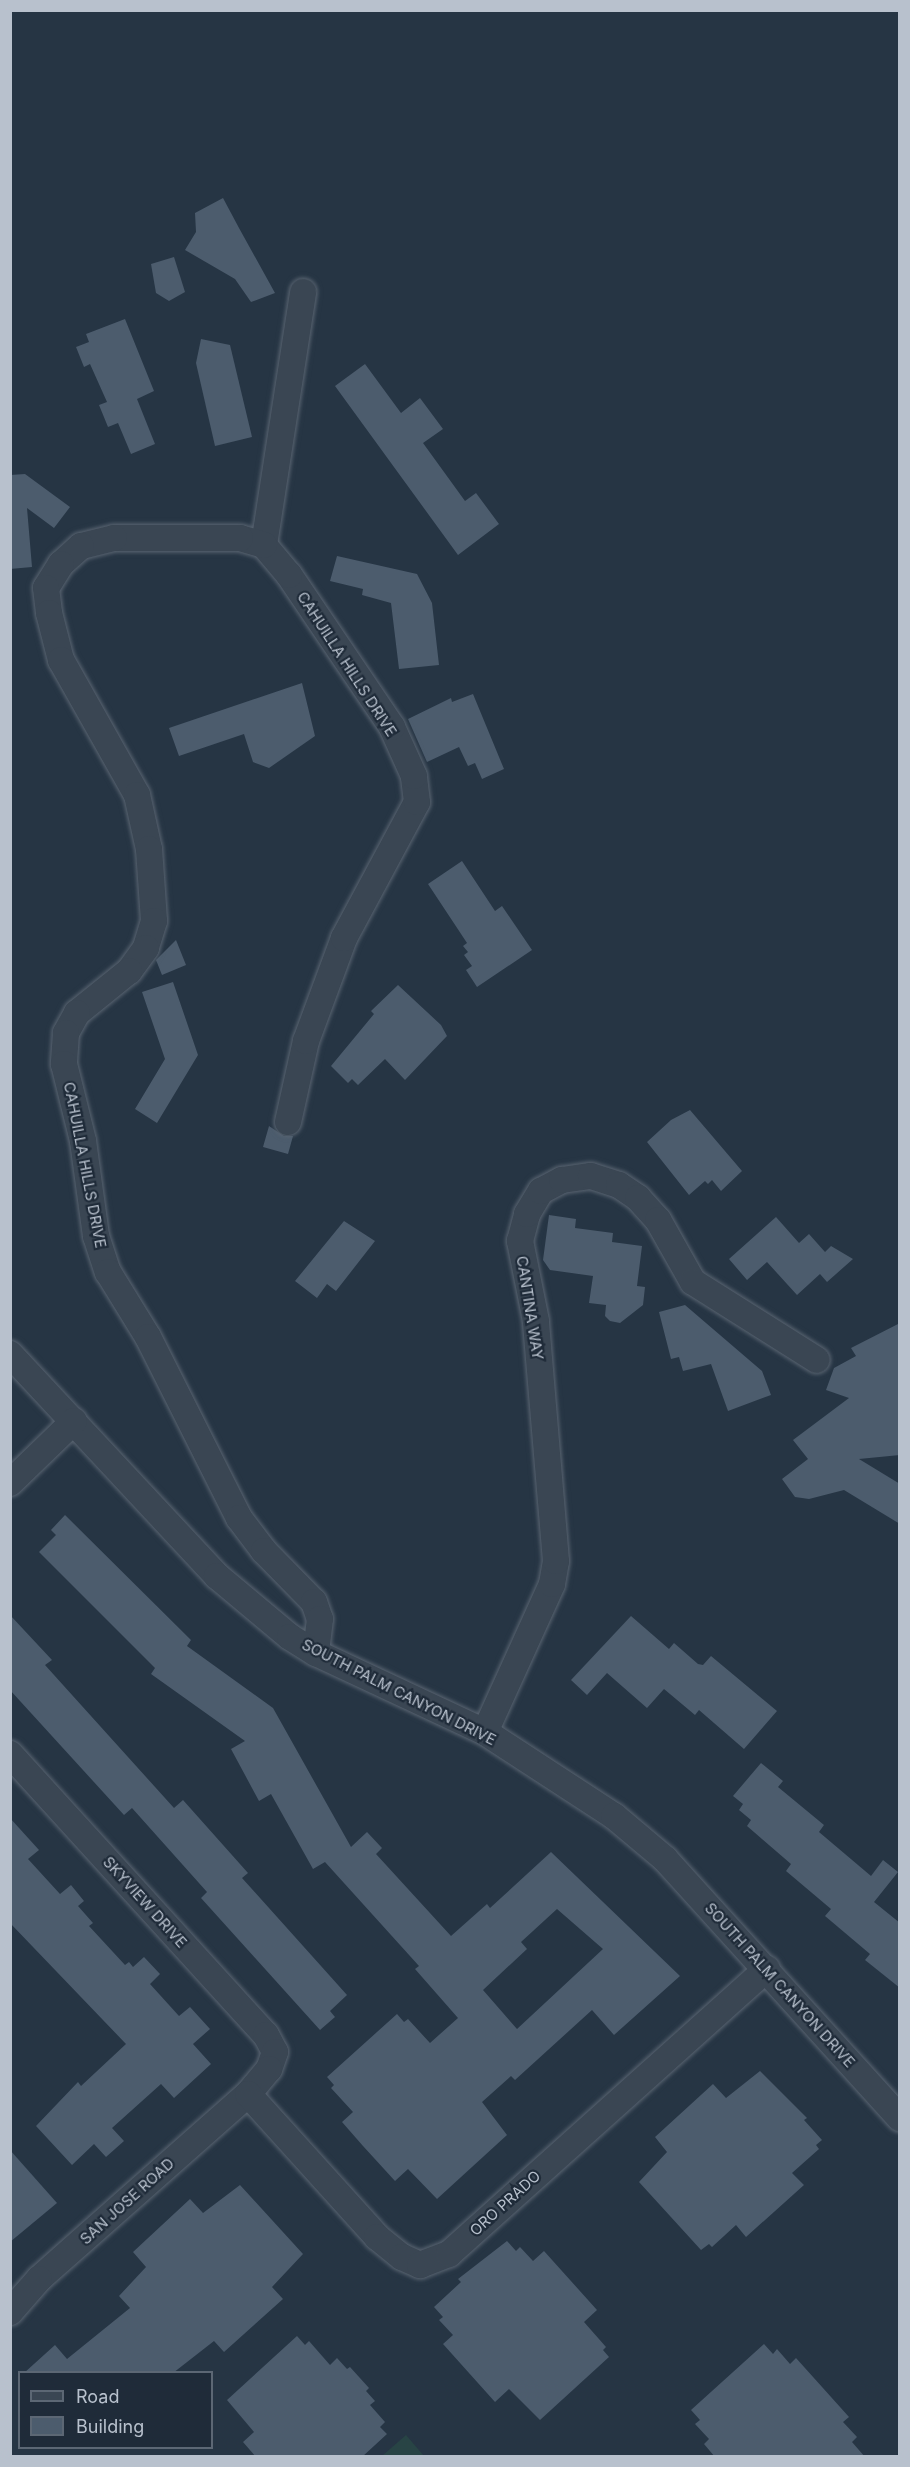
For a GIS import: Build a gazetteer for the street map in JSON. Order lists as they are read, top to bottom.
{
  "streets": {
    "street": [
      "CAHUILLA HILLS DRIVE",
      "CANTINA WAY",
      "SOUTH PALM CANYON DRIVE",
      "SKYVIEW DRIVE",
      "SAN JOSE ROAD",
      "ORO PRADO"
    ]
  },
  "crossings": [
    ["CAHUILLA HILLS DRIVE", "SOUTH PALM CANYON DRIVE"],
    ["CANTINA WAY", "SOUTH PALM CANYON DRIVE"],
    ["SOUTH PALM CANYON DRIVE", "ORO PRADO"],
    ["SKYVIEW DRIVE", "SAN JOSE ROAD"],
    ["SAN JOSE ROAD", "ORO PRADO"]
  ],
  "legend": ["Road", "Building"]
}
